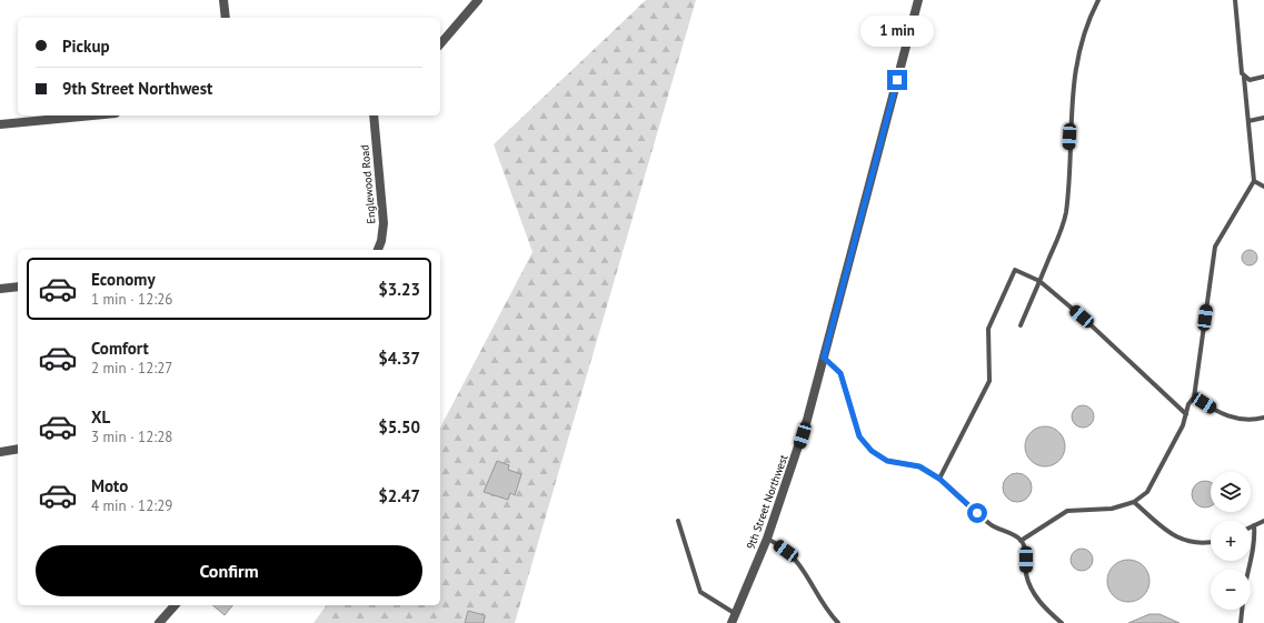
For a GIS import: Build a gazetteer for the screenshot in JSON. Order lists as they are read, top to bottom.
{
  "streets": {
    "street": ["Englewood Road", "9th Street Northwest"]
  },
  "page": {
    "bubble": "1 min",
    "banner": ["Pickup", "9th Street Northwest"],
    "list": [
      {
        "name": "Economy",
        "note": "1 min · 12:26",
        "value": "$3.23"
      },
      {
        "name": "Comfort",
        "note": "2 min · 12:27",
        "value": "$4.37"
      },
      {
        "name": "XL",
        "note": "3 min · 12:28",
        "value": "$5.50"
      },
      {
        "name": "Moto",
        "note": "4 min · 12:29",
        "value": "$2.47"
      }
    ],
    "map_buttons": ["+", "−"],
    "buttons": "Confirm"
  }
}
